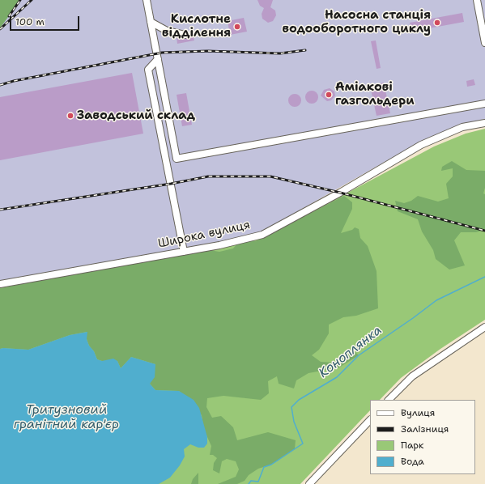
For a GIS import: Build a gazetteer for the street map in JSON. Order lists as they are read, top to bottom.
{
  "streets": {
    "street": ["Широка вулиця"]
  },
  "water": ["Коноплянка", "Тритузновий гранітний кар'єр"],
  "places": [
    "Насосна станція водооборотного циклу",
    "Кислотне відділення",
    "Аміакові газгольдери",
    "Заводський склад"
  ],
  "legend": [
    "Вулиця",
    "Залізниця",
    "Парк",
    "Вода"
  ],
  "scale_bar": "100 m"
}
